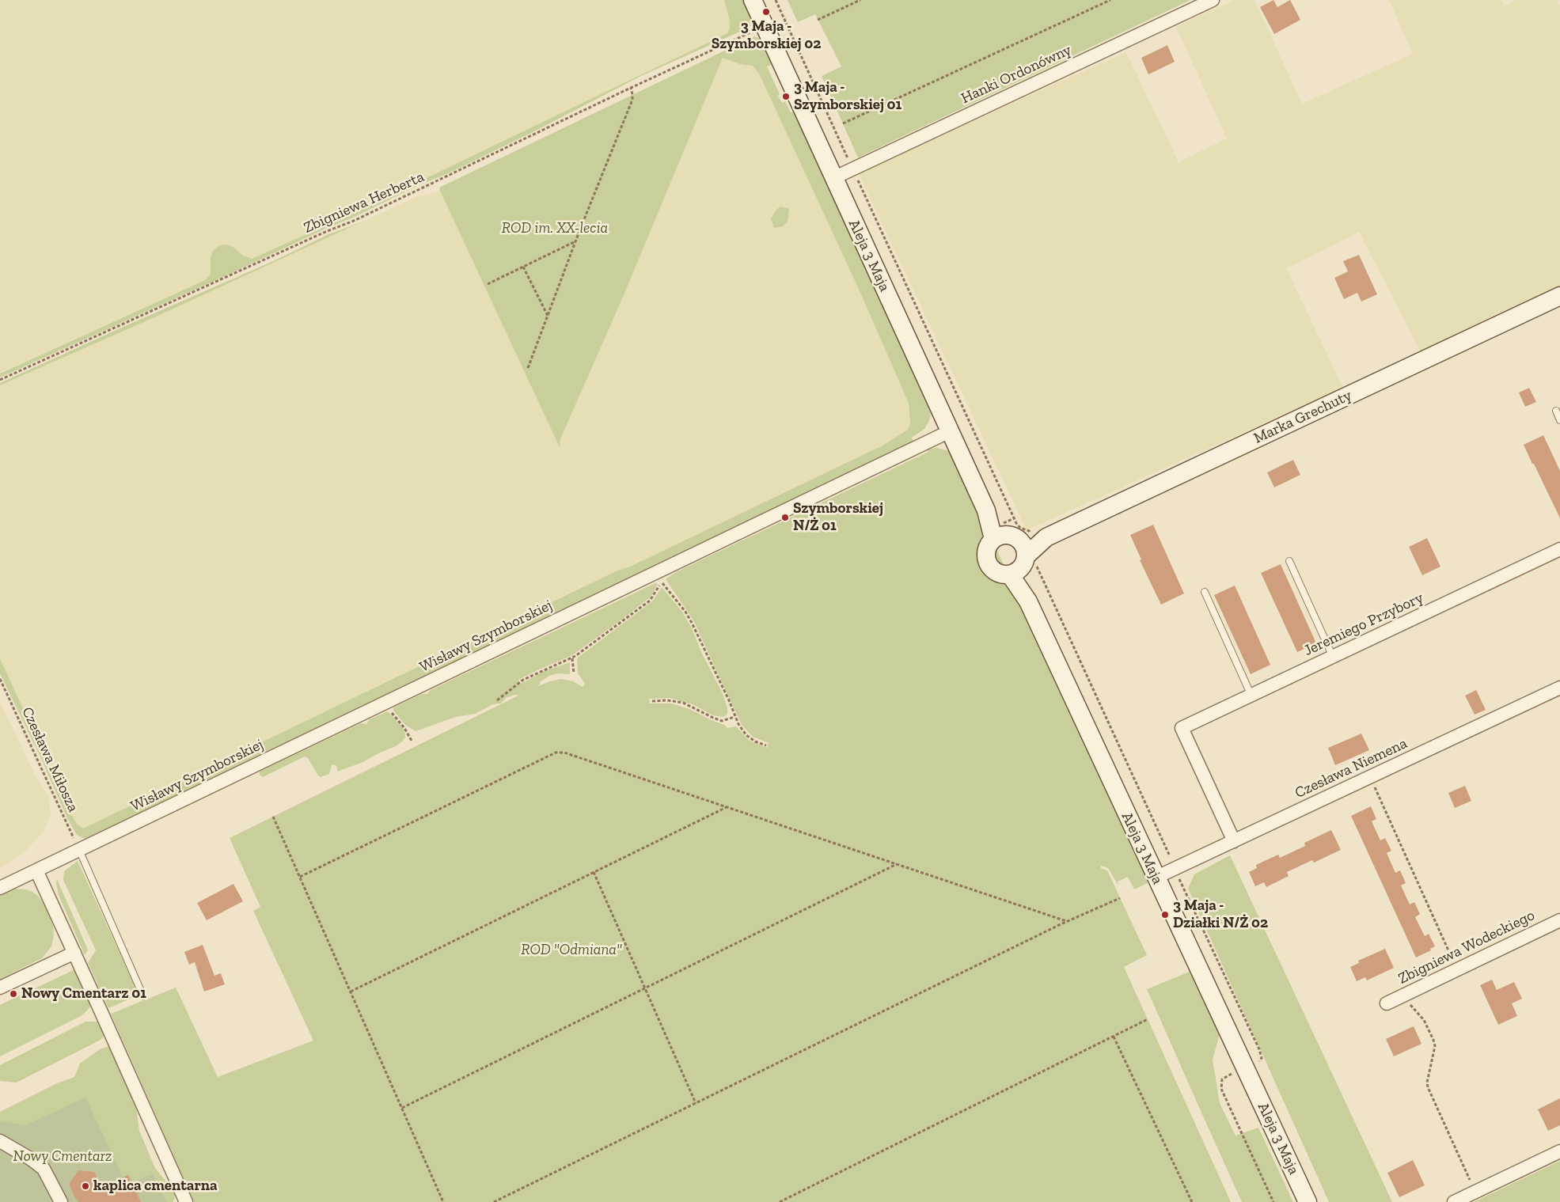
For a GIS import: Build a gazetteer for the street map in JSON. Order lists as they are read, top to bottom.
{
  "streets": {
    "street": [
      "Hanki Ordonówny",
      "Aleja 3 Maja",
      "Marka Grechuty",
      "Jeremiego Przybory",
      "Wisławy Szymborskiej",
      "Czesława Niemena",
      "Zbigniewa Wodeckiego"
    ],
    "path": ["Zbigniewa Herberta", "Czesława Miłosza"]
  },
  "crossings": [
    ["Hanki Ordonówny", "Aleja 3 Maja"],
    ["Aleja 3 Maja", "Marka Grechuty"],
    ["Aleja 3 Maja", "Wisławy Szymborskiej"],
    ["Aleja 3 Maja", "Czesława Niemena"],
    ["Jeremiego Przybory", "Czesława Niemena"],
    ["Wisławy Szymborskiej", "Czesława Miłosza"]
  ],
  "parks": ["ROD im. XX-lecia", "ROD \"Odmiana\"", "Nowy Cmentarz"],
  "places": [
    "3 Maja - Szymborskiej 02",
    "3 Maja - Szymborskiej 01",
    "Szymborskiej N/Ż 01",
    "3 Maja - Działki N/Ż 02",
    "Nowy Cmentarz 01",
    "kaplica cmentarna"
  ]
}
